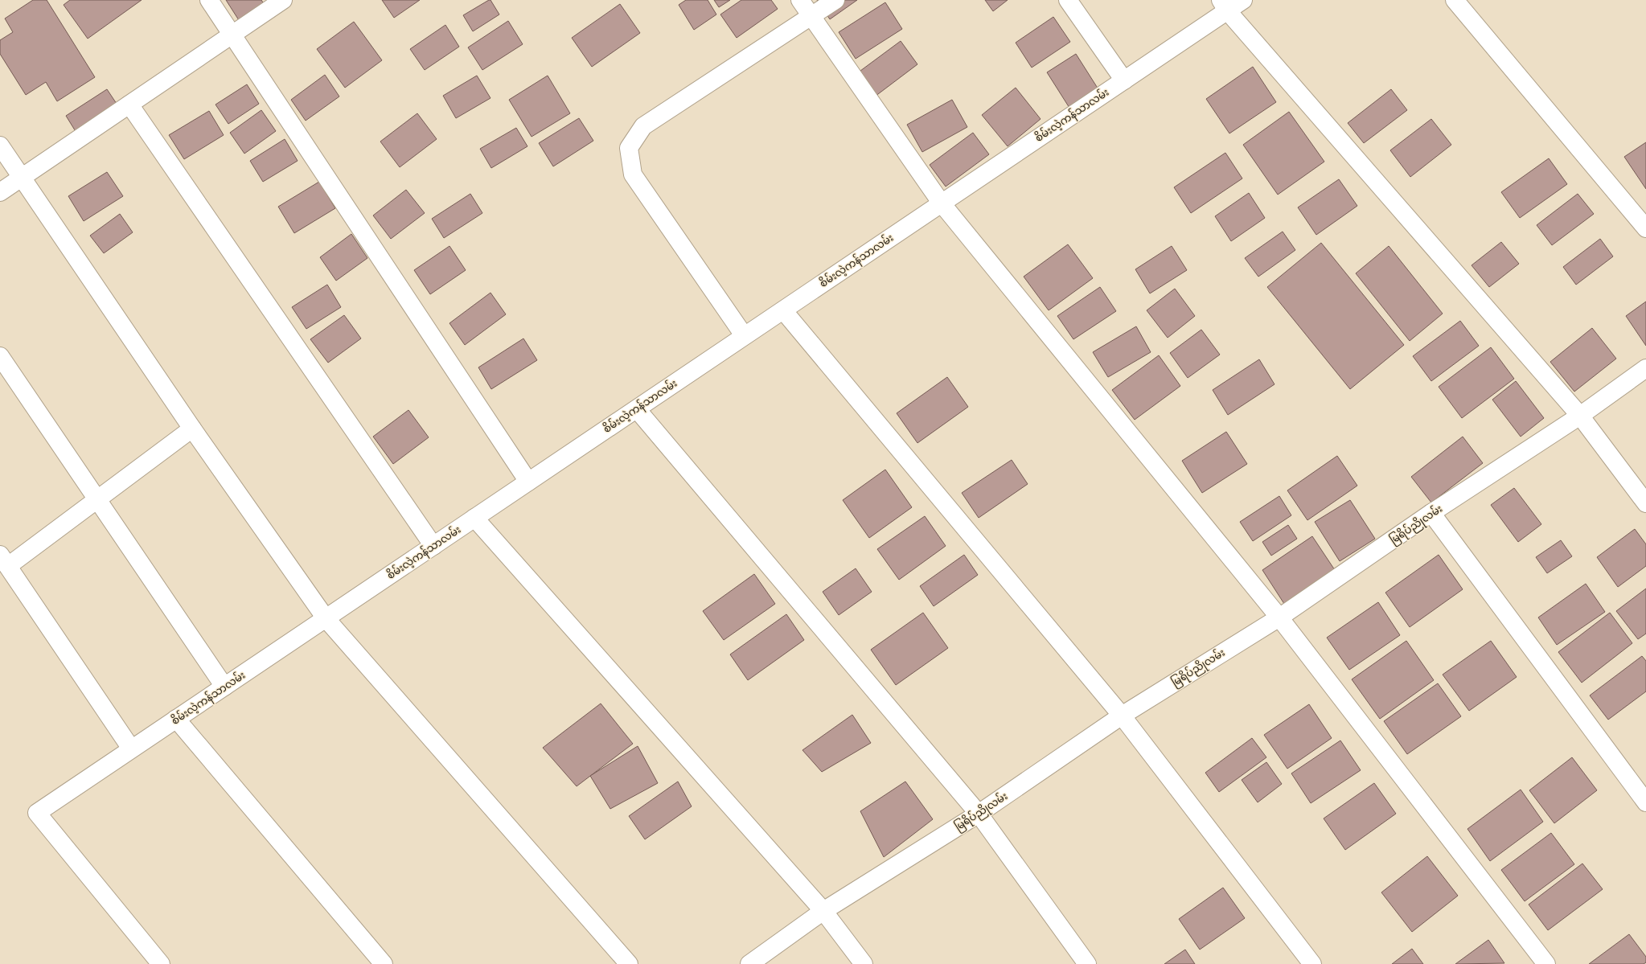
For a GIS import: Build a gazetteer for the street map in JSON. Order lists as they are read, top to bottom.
{
  "streets": {
    "street": ["စိမ်းလဲ့ကန်သာလမ်း", "မြရိပ်ညိုလမ်း"]
  }
}
